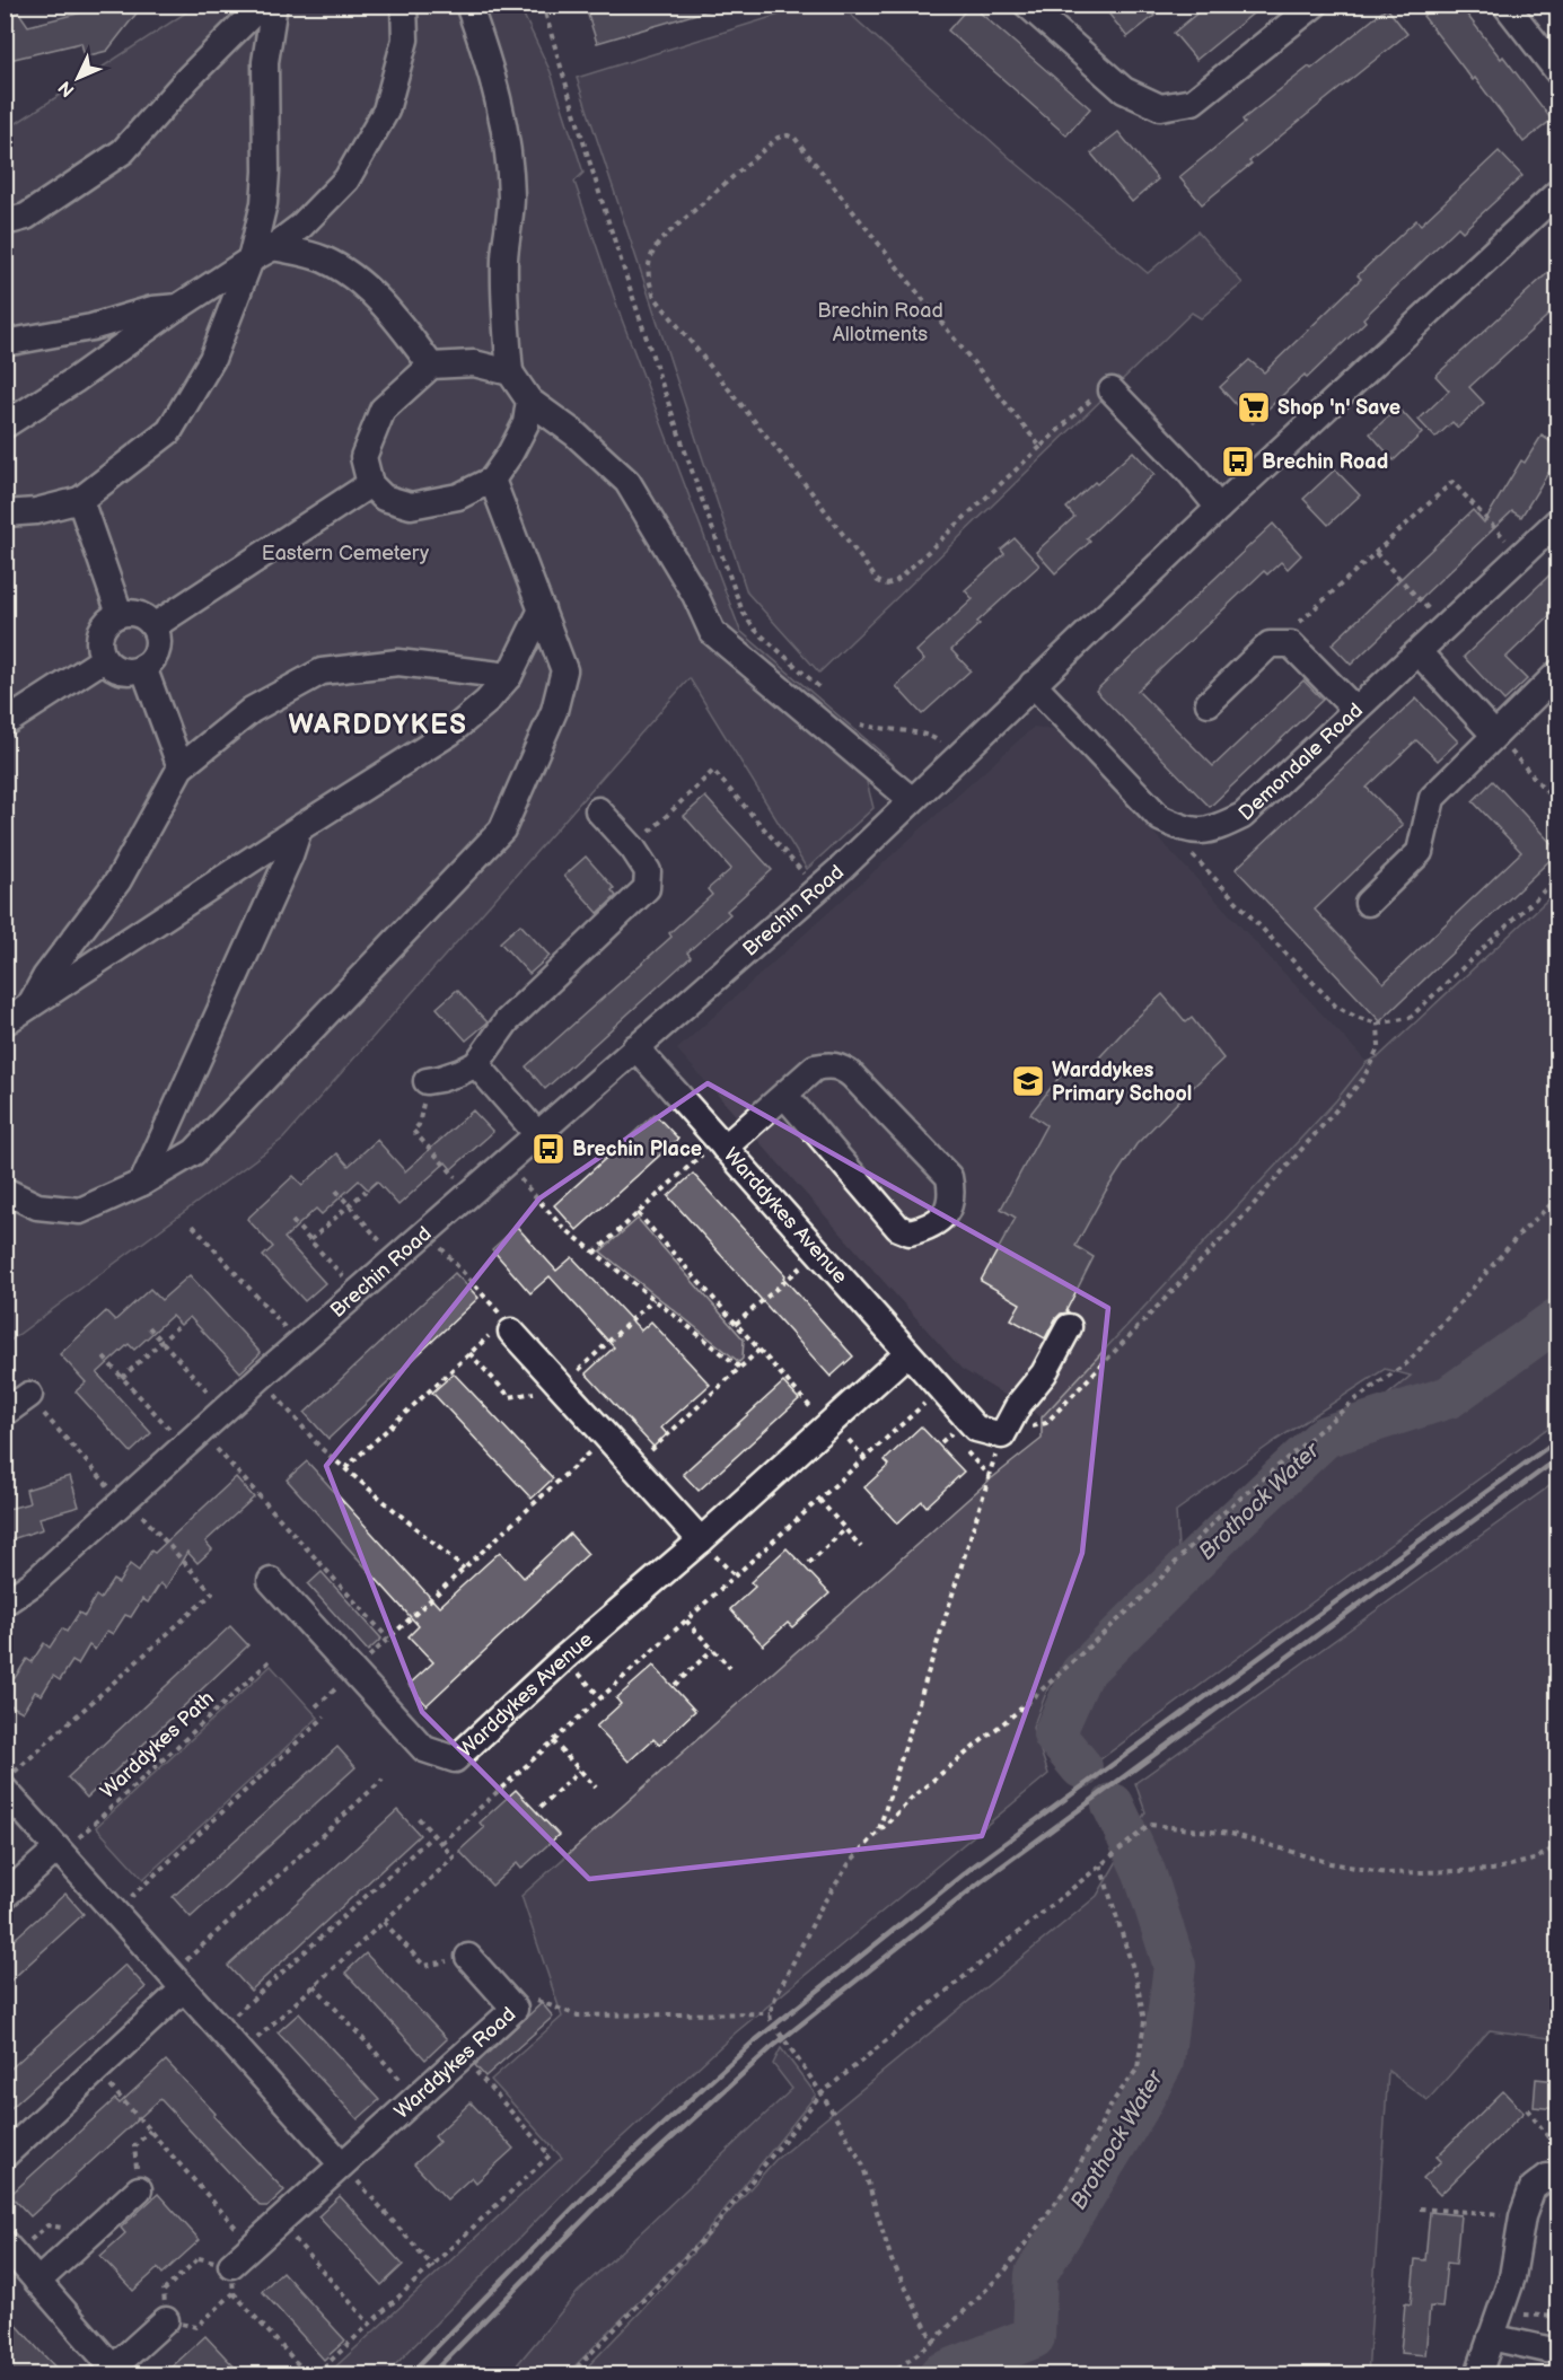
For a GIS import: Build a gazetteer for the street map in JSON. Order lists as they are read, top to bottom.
{
  "streets": {
    "street": [
      "Demondale Road",
      "Brechin Road",
      "Warddykes Avenue",
      "Warddykes Road"
    ],
    "path": ["Warddykes Path"]
  },
  "crossings": [
    ["Brechin Road", "Warddykes Avenue"]
  ],
  "districts": ["WARDDYKES"],
  "water": ["Brothock Water"],
  "parks": ["Brechin Road Allotments", "Eastern Cemetery"],
  "places": {
    "supermarket": ["Shop 'n' Save"],
    "bus stop": ["Brechin Road", "Brechin Place"],
    "school or university": ["Warddykes Primary School"]
  },
  "north": "bottom left"
}
